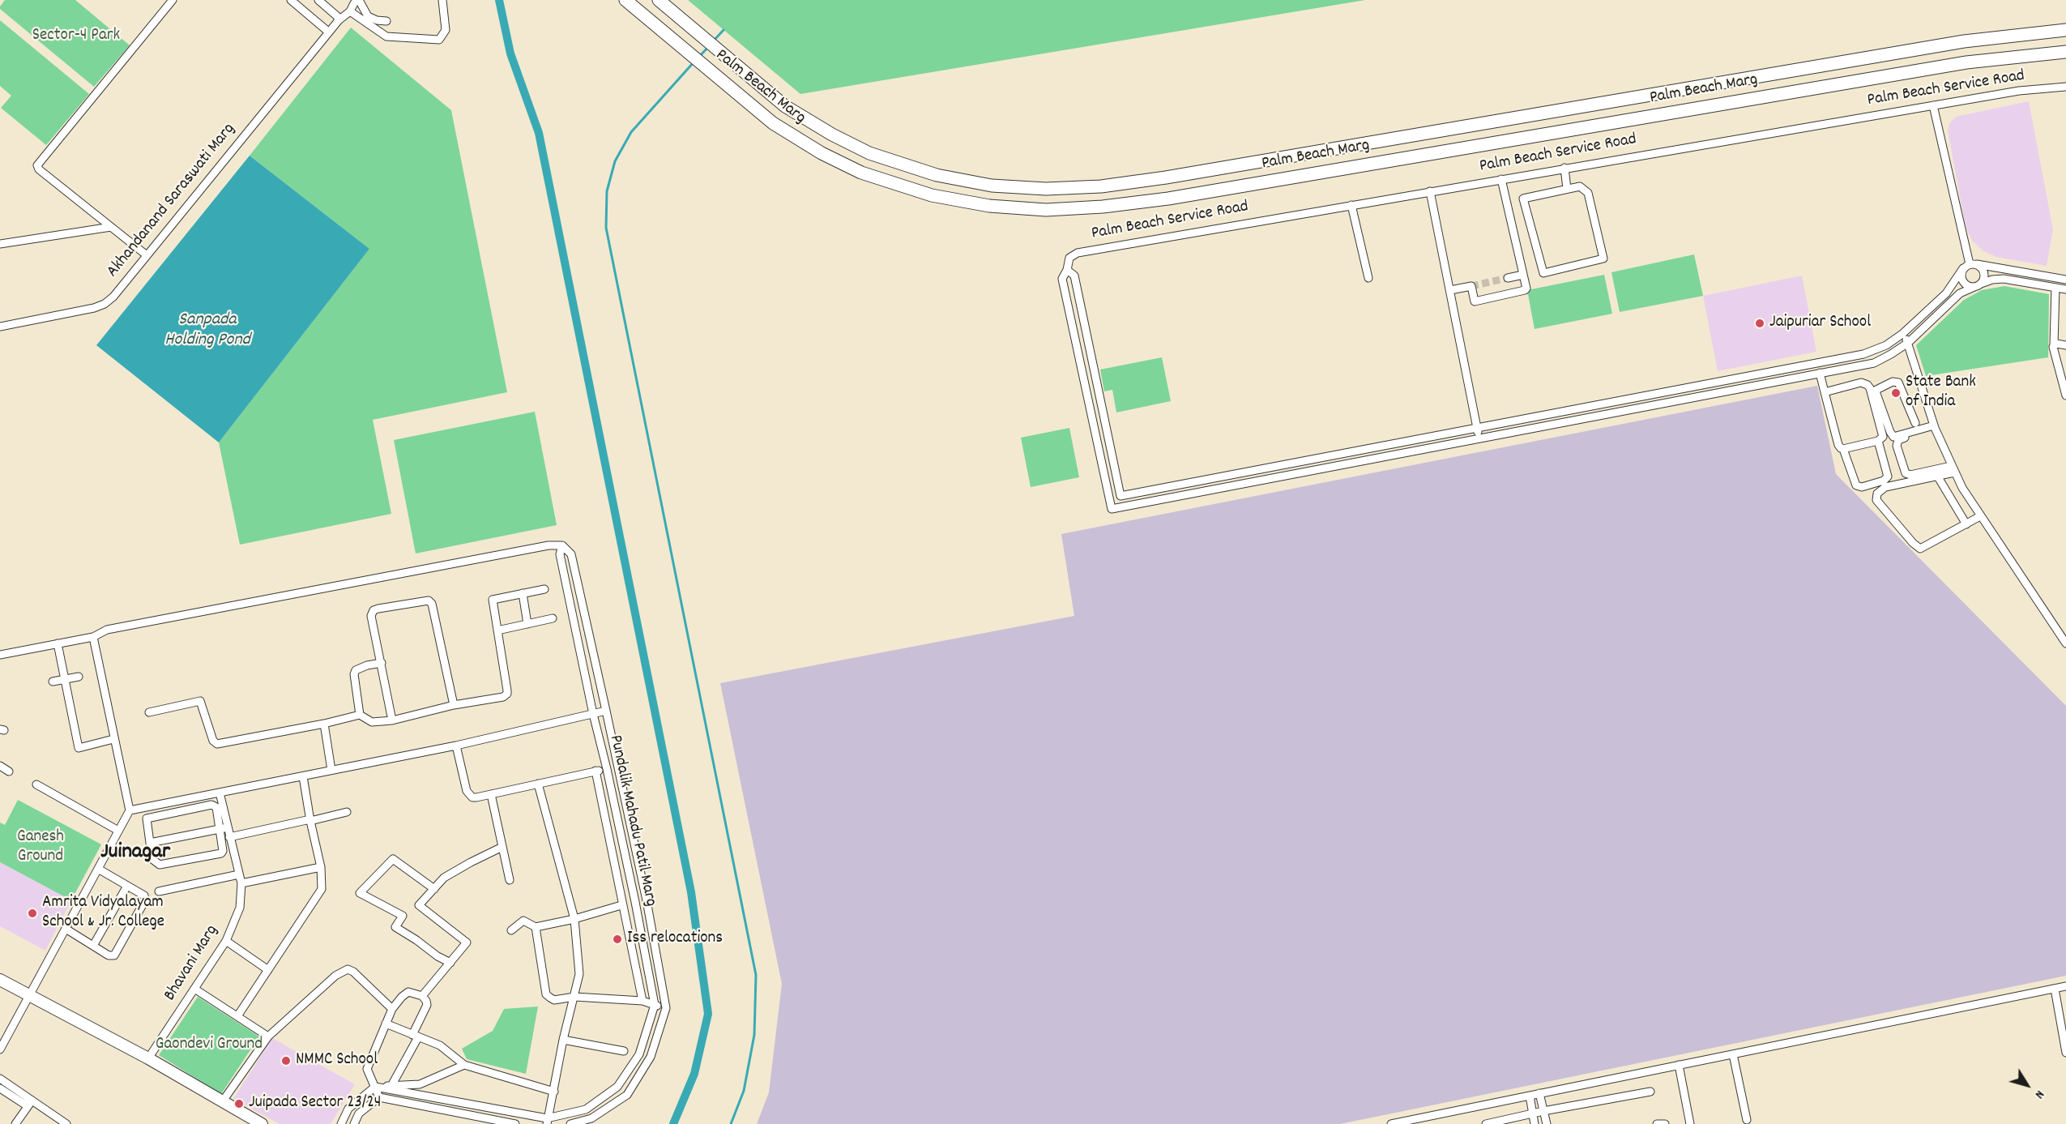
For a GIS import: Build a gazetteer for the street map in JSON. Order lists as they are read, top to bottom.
{
  "streets": {
    "main road": ["Palm Beach Marg"],
    "street": [
      "Palm Beach Service Road",
      "Akhandanand Saraswati Marg",
      "Pundalik Mahadu Patil Marg",
      "Bhavani Marg"
    ]
  },
  "districts": ["Juinagar"],
  "water": ["Sanpada Holding Pond"],
  "parks": ["Sector-4 Park", "Ganesh Ground", "Gaondevi Ground"],
  "places": [
    "Jaipuriar School",
    "State Bank of India",
    "Amrita Vidyalayam School & Jr. College",
    "Iss relocations",
    "NMMC School",
    "Juipada Sector 23/24"
  ],
  "north": "bottom right"
}
